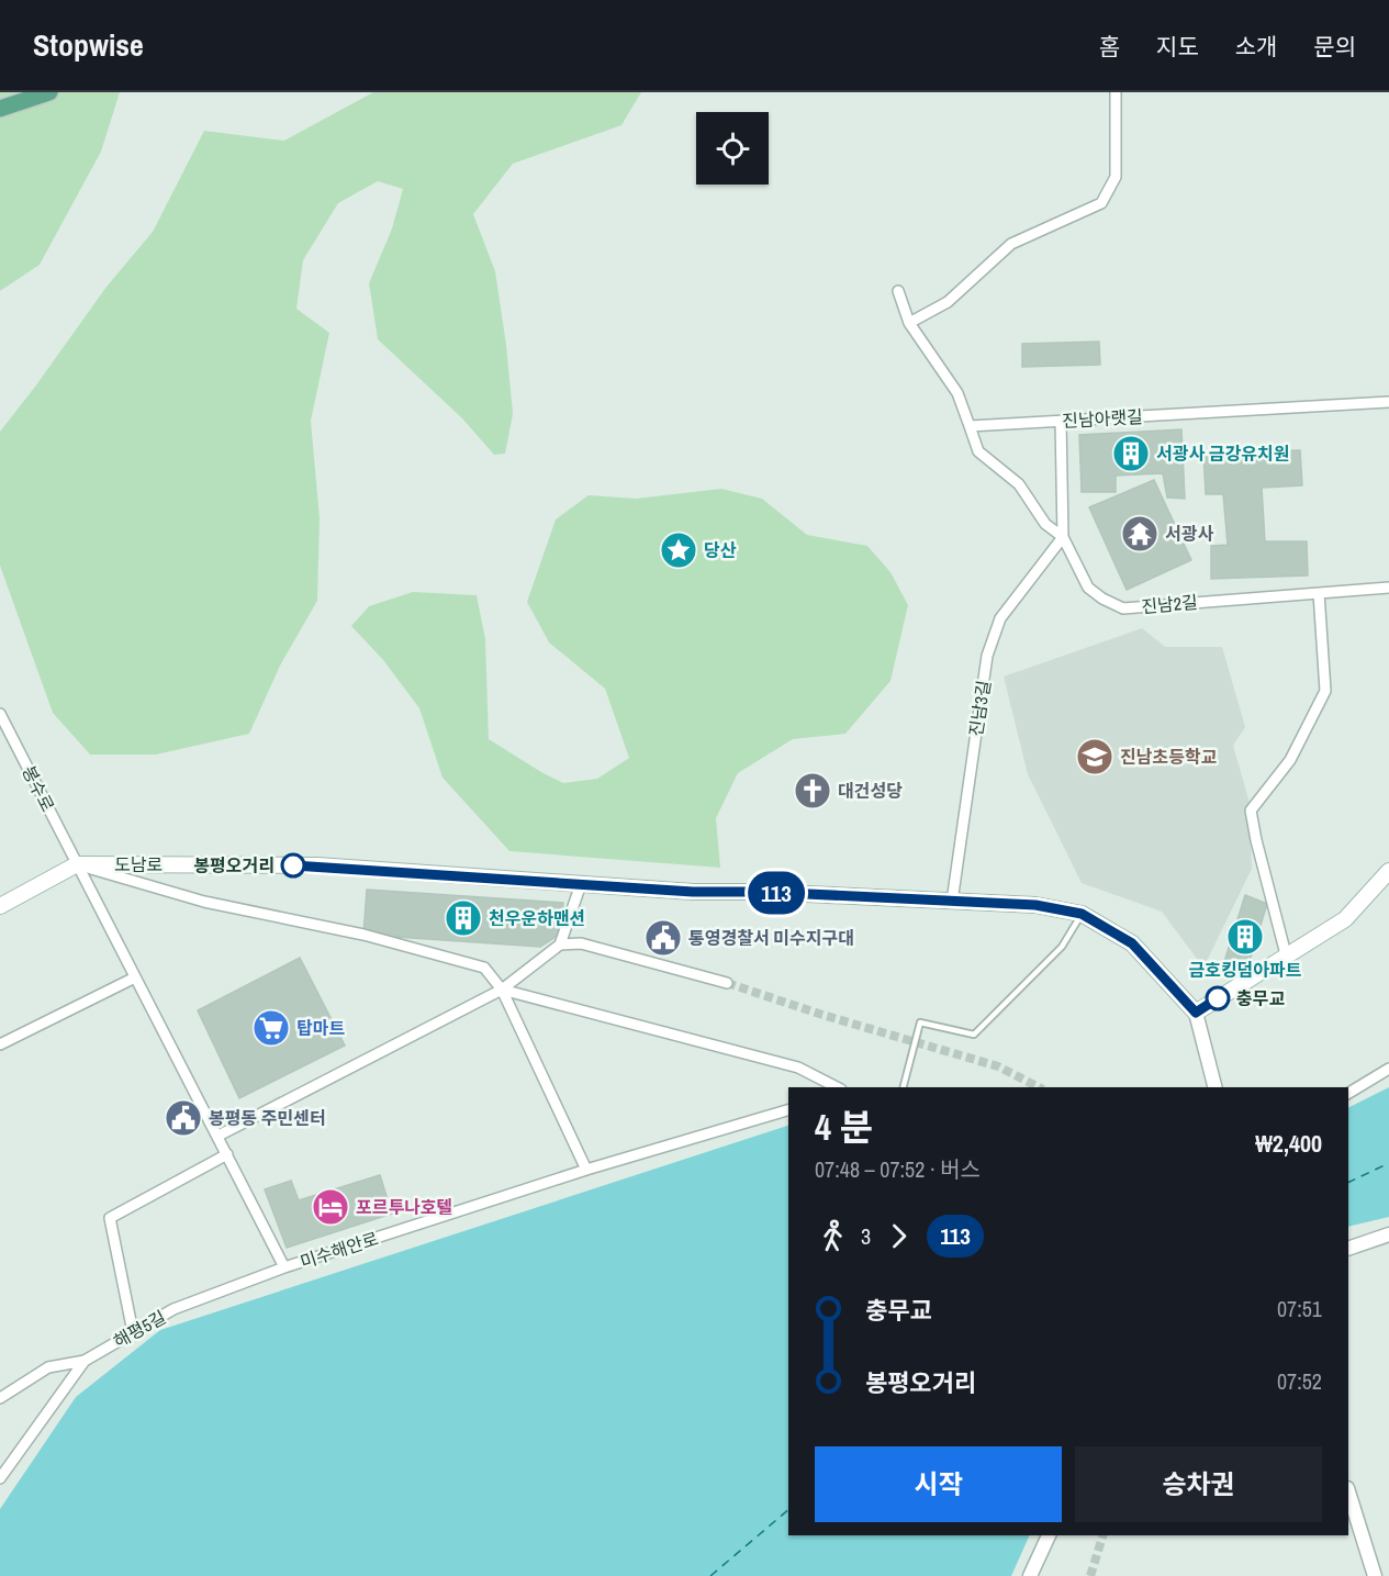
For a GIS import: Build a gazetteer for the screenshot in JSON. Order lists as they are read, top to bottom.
{
  "streets": {
    "main road": ["도남로"],
    "street": [
      "진남아랫길",
      "진남2길",
      "진남3길",
      "봉수로",
      "미수해안로",
      "해평5길"
    ]
  },
  "crossings": [
    ["진남아랫길", "진남2길"],
    ["진남2길", "진남3길"],
    ["진남3길", "도남로"],
    ["봉수로", "도남로"],
    ["봉수로", "미수해안로"],
    ["도남로", "미수해안로"],
    ["미수해안로", "해평5길"]
  ],
  "places": {
    "building": ["서광사 금강유치원", "천우운하맨션", "금호킹덤아파트"],
    "temple": ["서광사"],
    "place": ["당산"],
    "school or university": ["진남초등학교"],
    "church": ["대건성당"],
    "other": ["봉평오거리", "충무교"],
    "public building": ["통영경찰서 미수지구대", "봉평동 주민센터"],
    "supermarket": ["탑마트"],
    "hotel": ["포르투나호텔"]
  },
  "lines": ["bus line 113"],
  "page": {
    "header": "Stopwise",
    "nav": [
      "홈",
      "지도",
      "소개",
      "문의"
    ],
    "on_map": "113",
    "heading": ["4 분", "07:48 – 07:52 · 버스", "₩2,400"],
    "legs": ["3", "113"],
    "list": [
      {
        "name": "충무교",
        "value": "07:51"
      },
      {
        "name": "봉평오거리",
        "value": "07:52"
      }
    ],
    "buttons": ["시작", "승차권"]
  }
}
